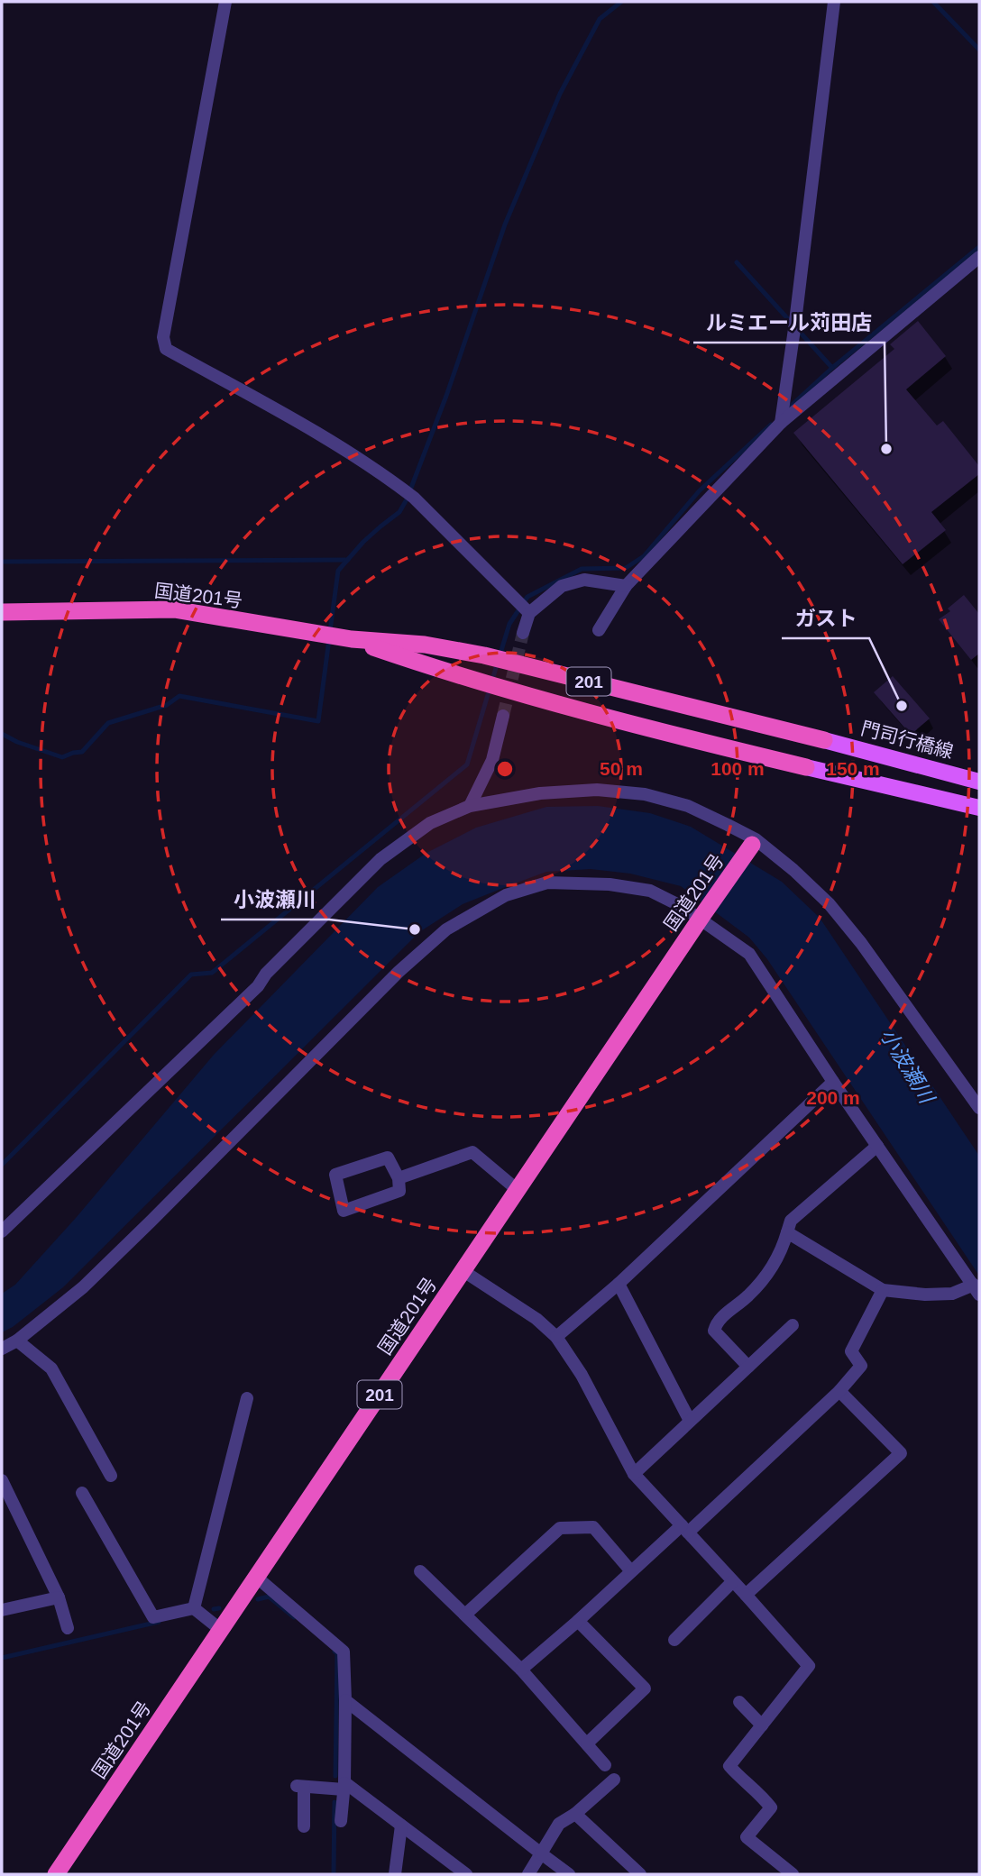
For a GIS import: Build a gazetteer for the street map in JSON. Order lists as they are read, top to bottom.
{
  "streets": {
    "highway": ["国道201号", "201"],
    "main road": ["門司行橋線"]
  },
  "crossings": [
    ["国道201号", "門司行橋線"]
  ],
  "water": ["小波瀬川"],
  "places": ["ルミエール苅田店", "ガスト", "小波瀬川"],
  "rings": [
    "50 m",
    "100 m",
    "150 m",
    "200 m"
  ]
}
